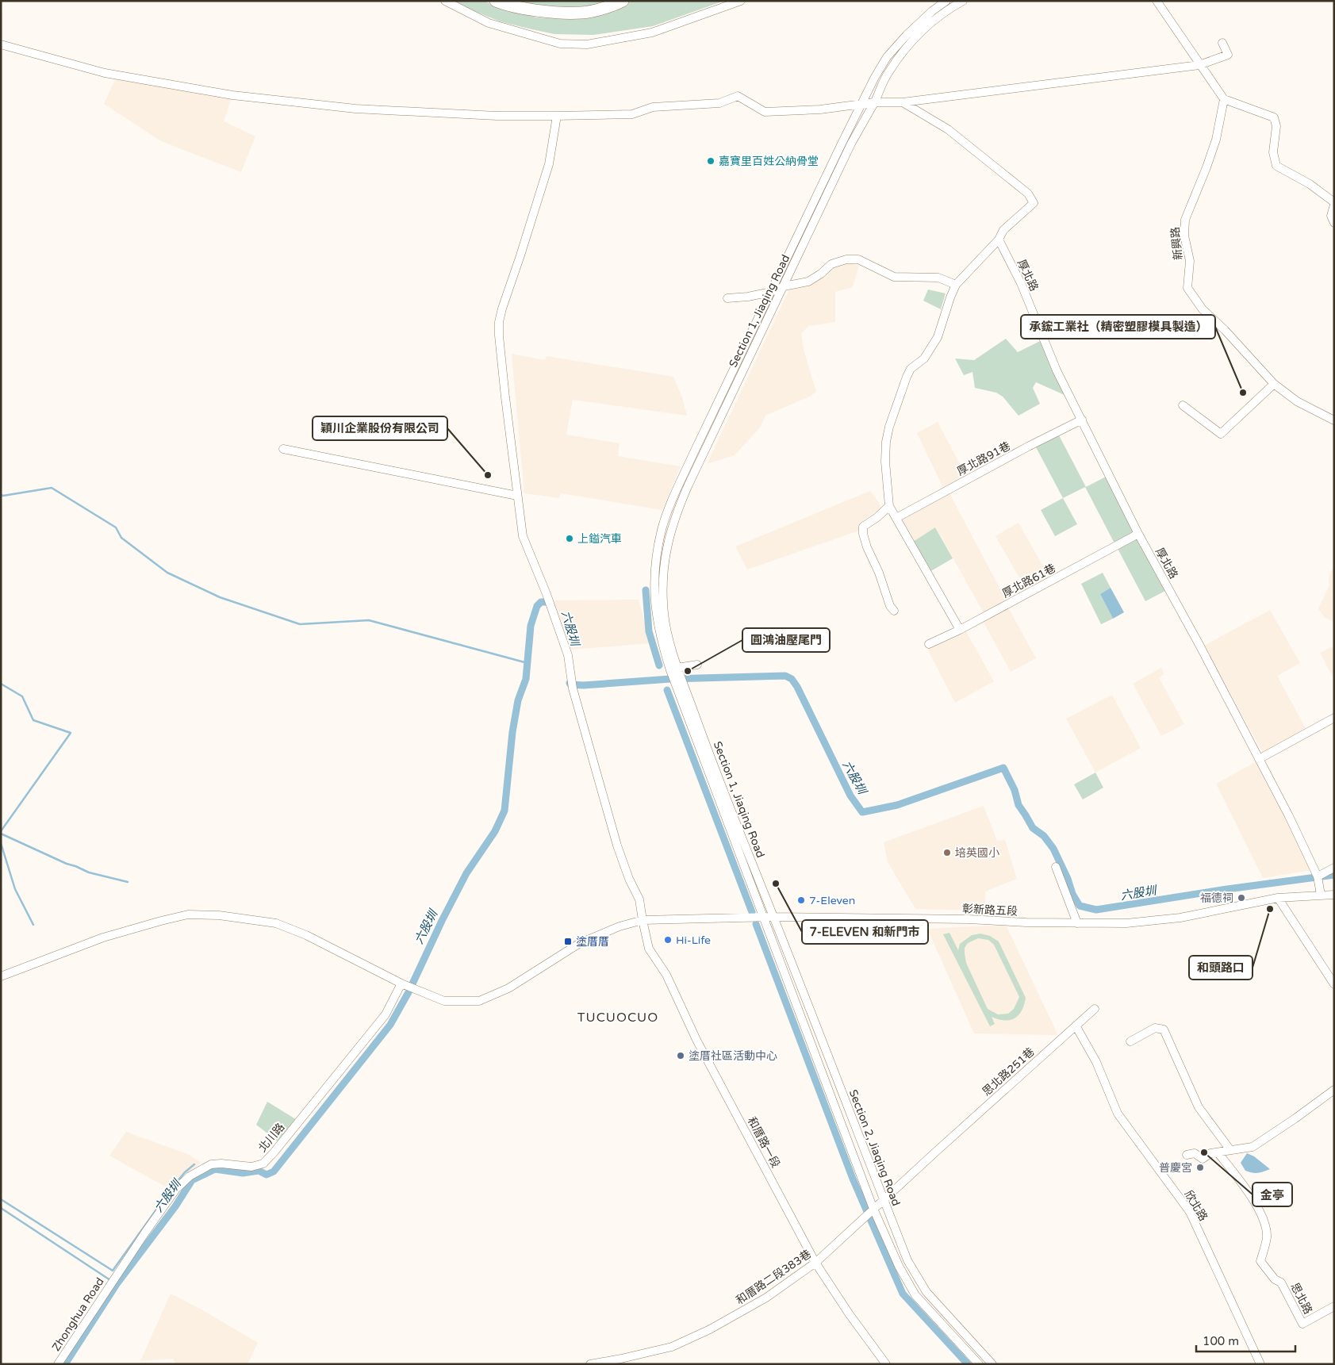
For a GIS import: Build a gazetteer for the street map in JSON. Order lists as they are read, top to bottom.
{
  "streets": {
    "street": [
      "新興路",
      "厚北路",
      "Section 1, Jiaqing Road",
      "厚北路91巷",
      "厚北路61巷",
      "彰新路五段",
      "思北路251巷",
      "北川路",
      "和厝路一段",
      "Section 2, Jiaqing Road",
      "欣北路",
      "和厝路二段383巷",
      "思北路",
      "Zhonghua Road"
    ]
  },
  "crossings": [
    ["厚北路", "厚北路91巷"],
    ["厚北路", "厚北路61巷"],
    ["厚北路", "彰新路五段"],
    ["Section 1, Jiaqing Road", "彰新路五段"],
    ["Section 1, Jiaqing Road", "Section 2, Jiaqing Road"],
    ["彰新路五段", "北川路"],
    ["彰新路五段", "和厝路一段"],
    ["彰新路五段", "Section 2, Jiaqing Road"],
    ["思北路251巷", "欣北路"],
    ["思北路251巷", "和厝路二段383巷"],
    ["北川路", "Zhonghua Road"],
    ["和厝路一段", "和厝路二段383巷"],
    ["Section 2, Jiaqing Road", "和厝路二段383巷"]
  ],
  "districts": ["TUCUOCUO"],
  "water": ["六股圳"],
  "places": {
    "other": [
      "嘉寶里百姓公納骨堂",
      "承鋐工業社（精密塑膠模具製造）",
      "穎川企業股份有限公司",
      "上鎰汽車",
      "圓鴻油壓尾門",
      "培英國小",
      "7-ELEVEN 和新門市",
      "福德祠",
      "7-Eleven",
      "和頭路口",
      "Hi-Life",
      "塗厝社區活動中心",
      "金亭",
      "普慶宮"
    ],
    "transit": ["塗厝厝"]
  },
  "scale_bar": "100 m"
}
